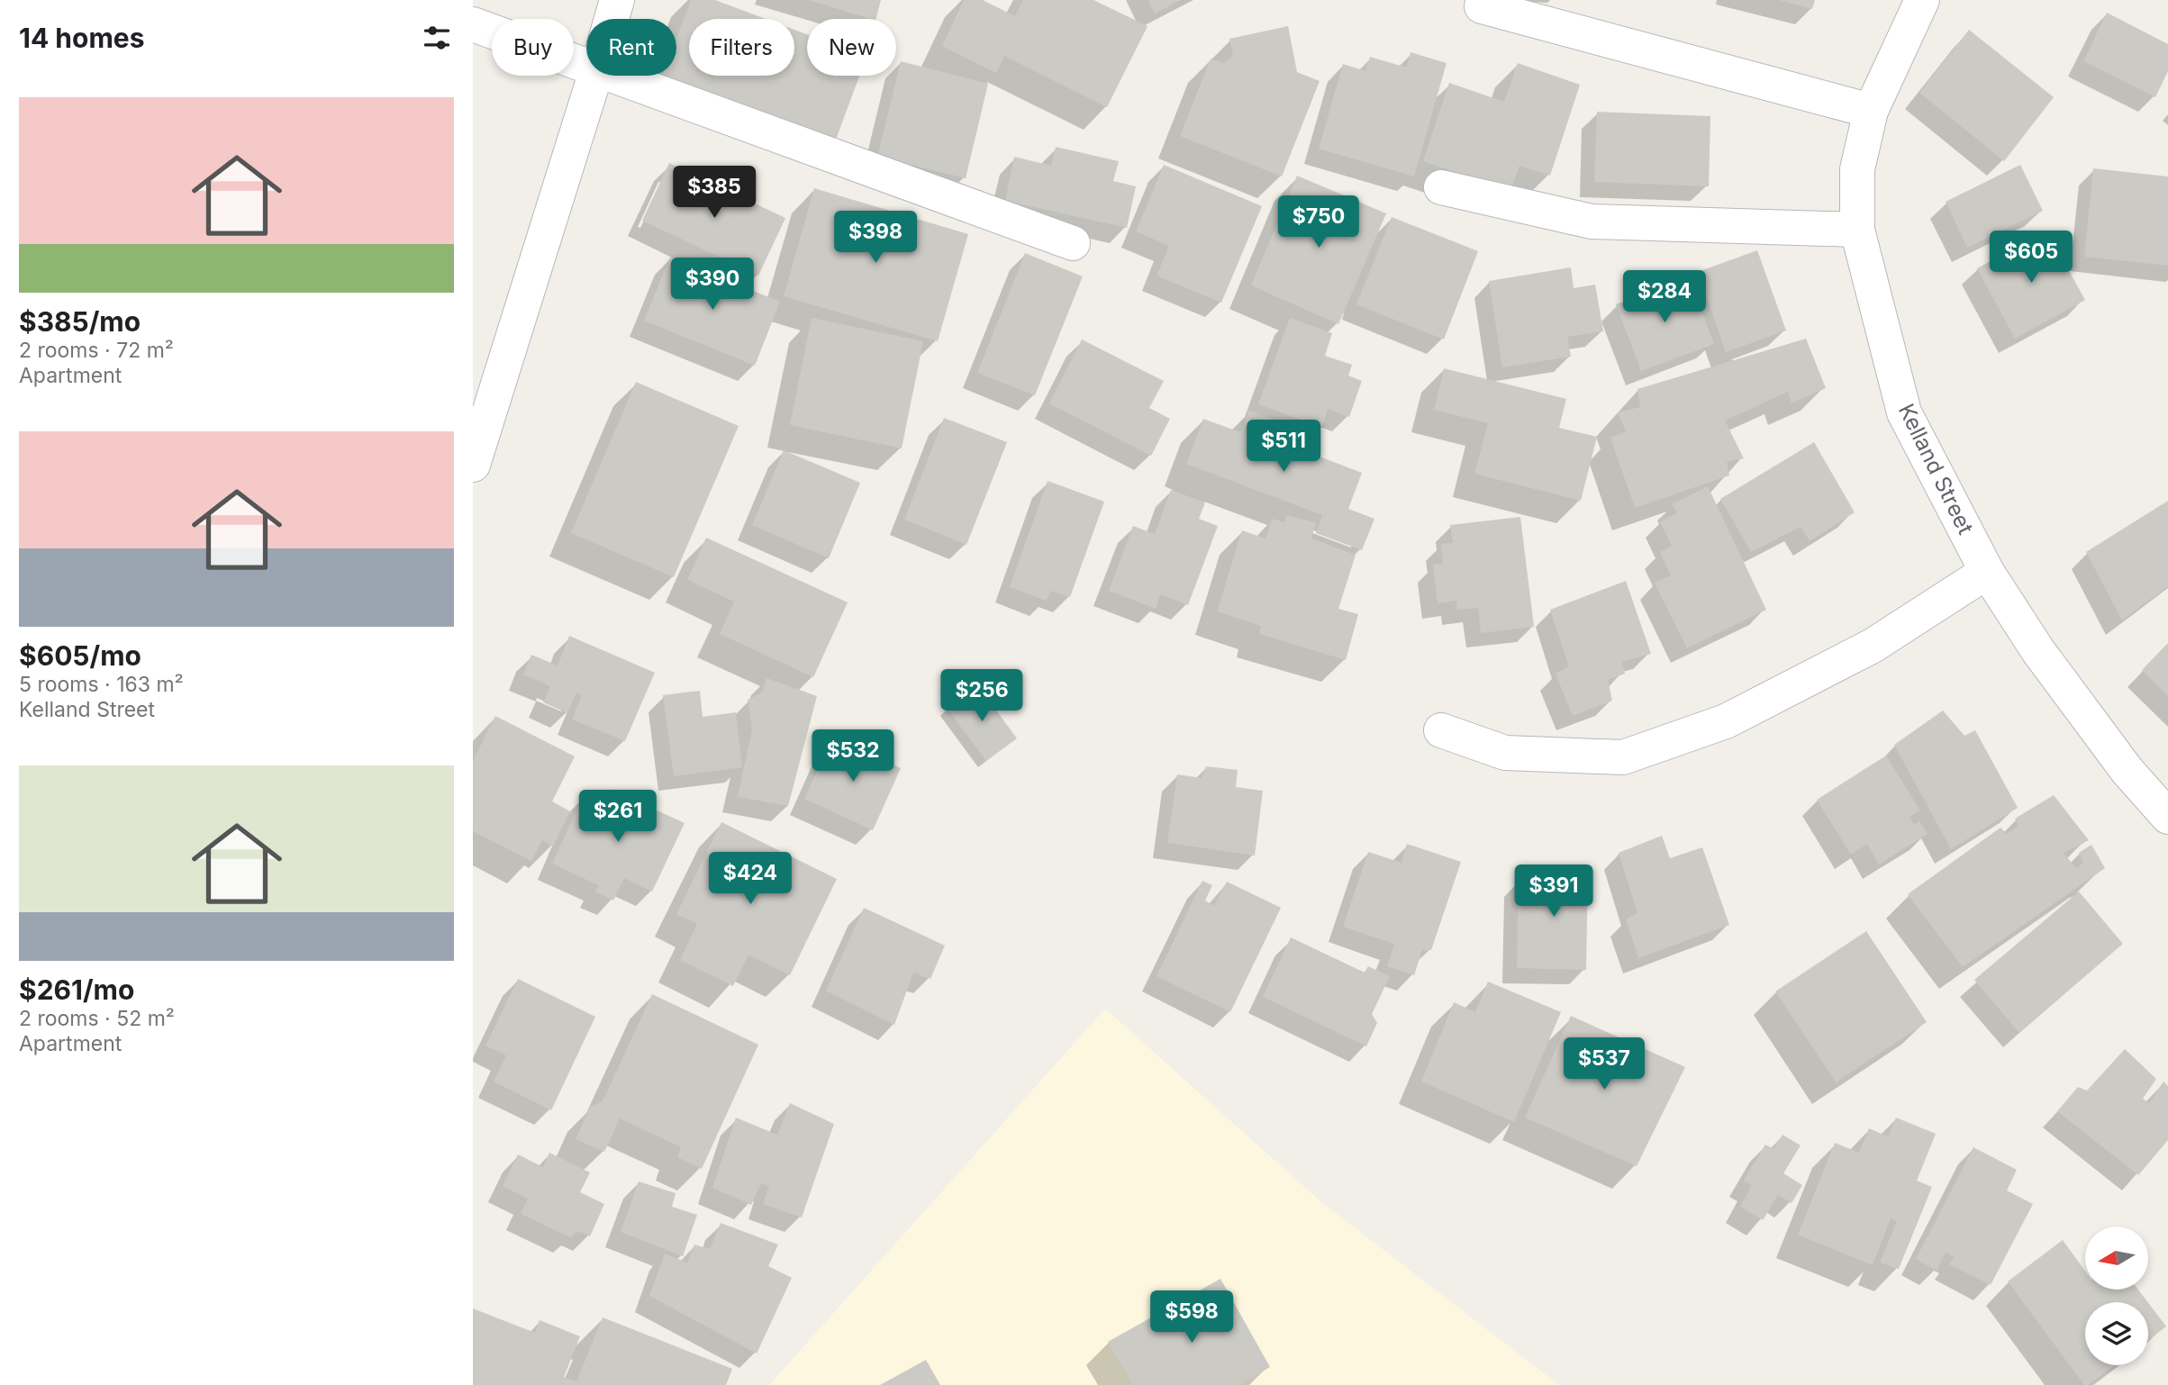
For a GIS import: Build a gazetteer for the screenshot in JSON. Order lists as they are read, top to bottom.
{
  "streets": {
    "street": ["Kelland Street"]
  },
  "north": "left",
  "page": {
    "heading": "14 homes",
    "chip": [
      "Buy",
      "Rent",
      "Filters",
      "New"
    ],
    "list": [
      {
        "name": "$385/mo",
        "note": "2 rooms · 72 m² · Apartment"
      },
      {
        "name": "$605/mo",
        "note": "5 rooms · 163 m² · Kelland Street"
      },
      {
        "name": "$261/mo",
        "note": "2 rooms · 52 m² · Apartment"
      }
    ],
    "price": [
      "$385",
      "$750",
      "$398",
      "$605",
      "$390",
      "$284",
      "$511",
      "$256",
      "$532",
      "$261",
      "$424",
      "$391",
      "$537",
      "$598"
    ]
  }
}
